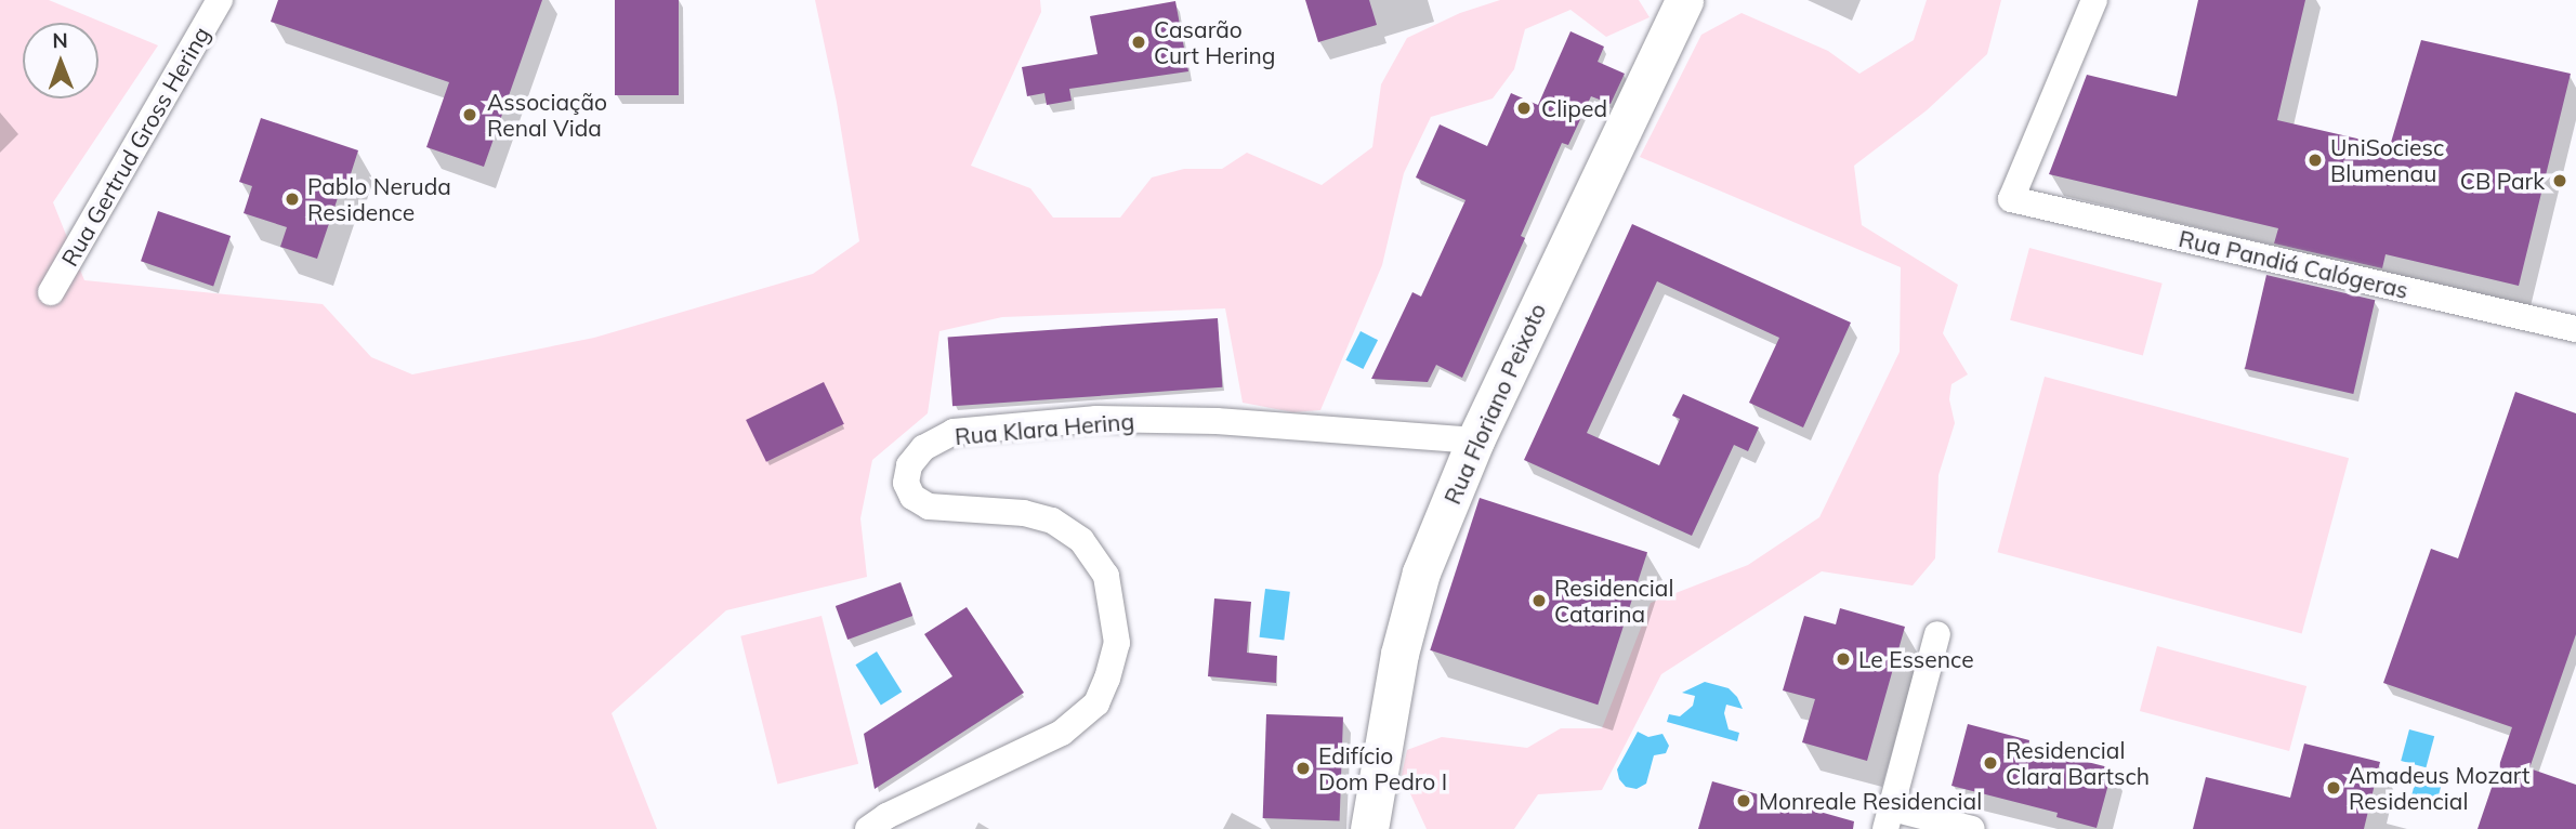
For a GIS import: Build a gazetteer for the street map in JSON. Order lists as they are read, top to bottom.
{
  "streets": {
    "street": [
      "Rua Gertrud Gross Hering",
      "Rua Pandiá Calógeras",
      "Rua Floriano Peixoto",
      "Rua Klara Hering"
    ]
  },
  "crossings": [
    ["Rua Floriano Peixoto", "Rua Klara Hering"]
  ],
  "places": [
    "Casarão Curt Hering",
    "Cliped",
    "Associação Renal Vida",
    "UniSociesc Blumenau",
    "CB Park",
    "Pablo Neruda Residence",
    "Residencial Catarina",
    "Le Essence",
    "Residencial Clara Bartsch",
    "Edifício Dom Pedro I",
    "Amadeus Mozart Residencial",
    "Monreale Residencial"
  ],
  "north": "top"
}
